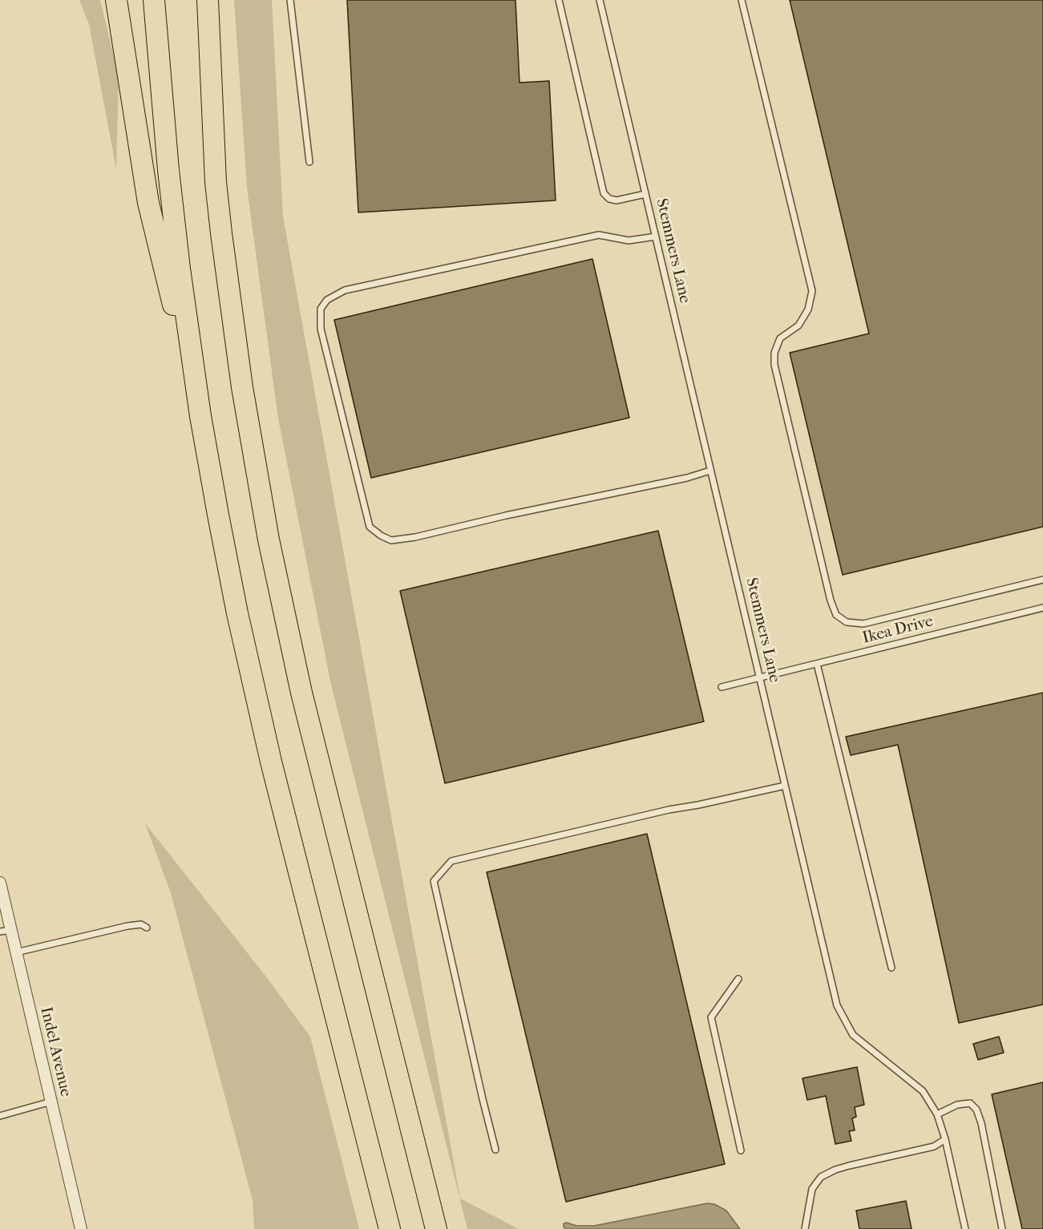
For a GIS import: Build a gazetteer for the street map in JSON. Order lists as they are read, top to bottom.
{
  "streets": {
    "street": ["Indel Avenue"],
    "lane": ["Stemmers Lane", "Ikea Drive"]
  },
  "crossings": [
    ["Stemmers Lane", "Ikea Drive"]
  ]
}
